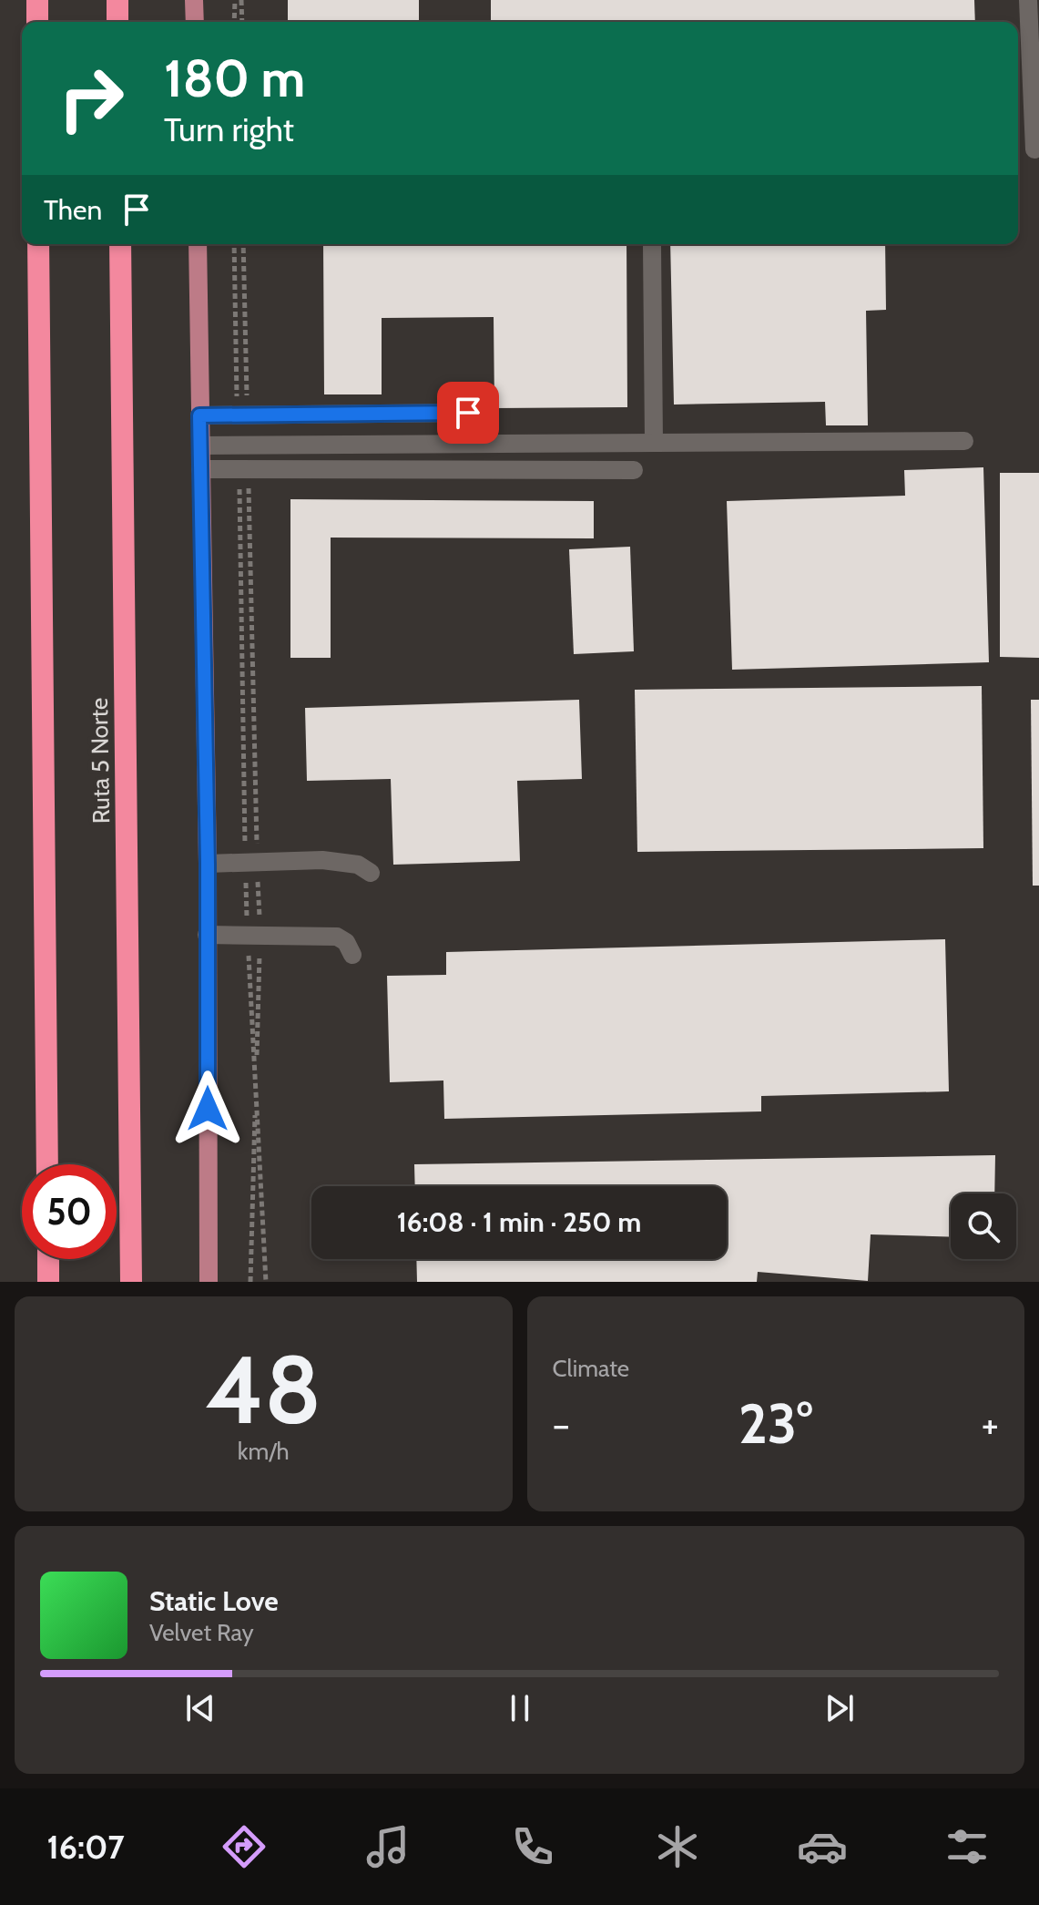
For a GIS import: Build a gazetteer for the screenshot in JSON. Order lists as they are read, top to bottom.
{
  "streets": {
    "highway": ["Ruta 5 Norte"]
  },
  "page": {
    "turn": ["180 m", "Turn right"],
    "then": "Then",
    "limit": "50",
    "trip": "16:08 · 1 min · 250 m",
    "tile": [
      ["48", "km/h"],
      "Climate"
    ],
    "heat": ["−", "23°", "+"],
    "song": ["Static Love", "Velvet Ray"],
    "tabs": "16:07"
  }
}
